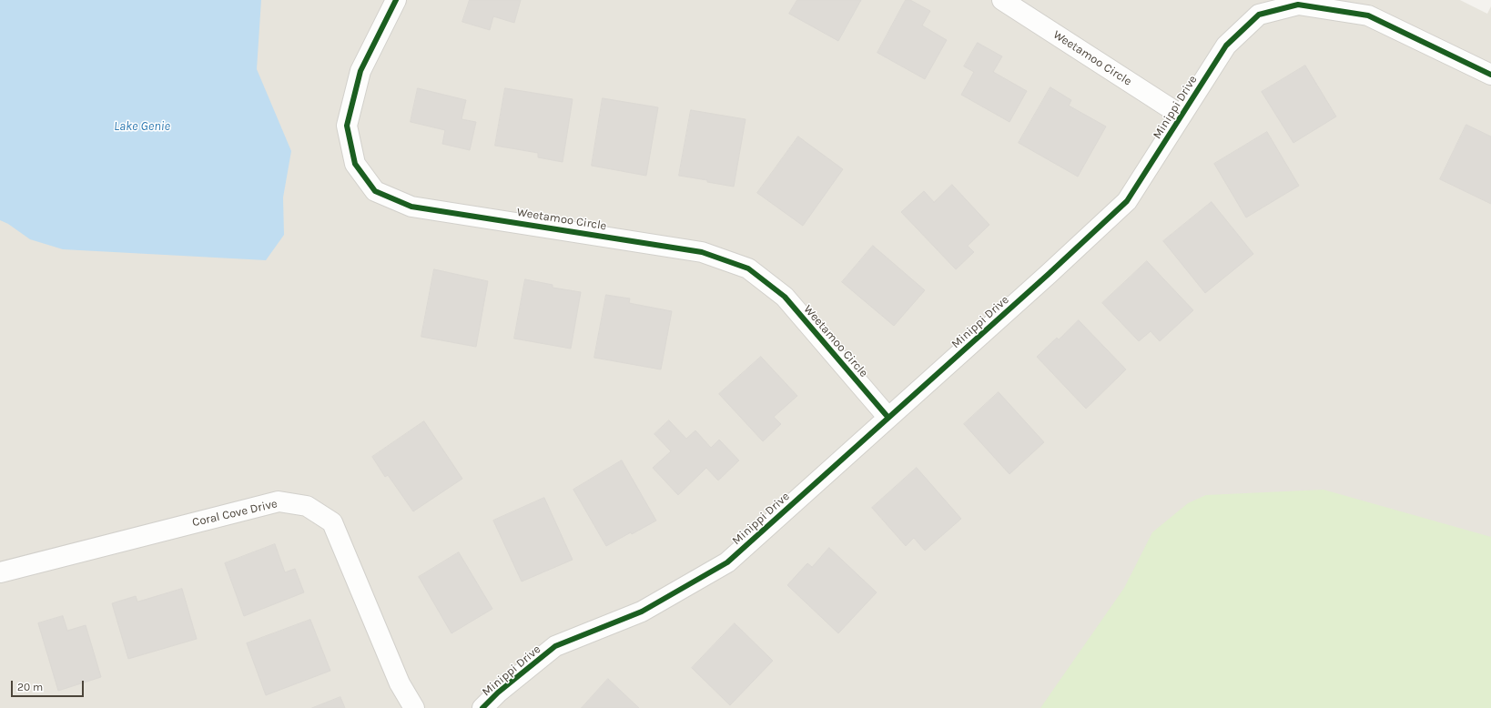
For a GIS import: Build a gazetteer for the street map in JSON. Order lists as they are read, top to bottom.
{
  "streets": {
    "street": ["Weetamoo Circle", "Minippi Drive", "Coral Cove Drive"]
  },
  "crossings": [
    ["Weetamoo Circle", "Minippi Drive"]
  ],
  "water": ["Lake Genie"],
  "scale_bar": "20 m"
}
